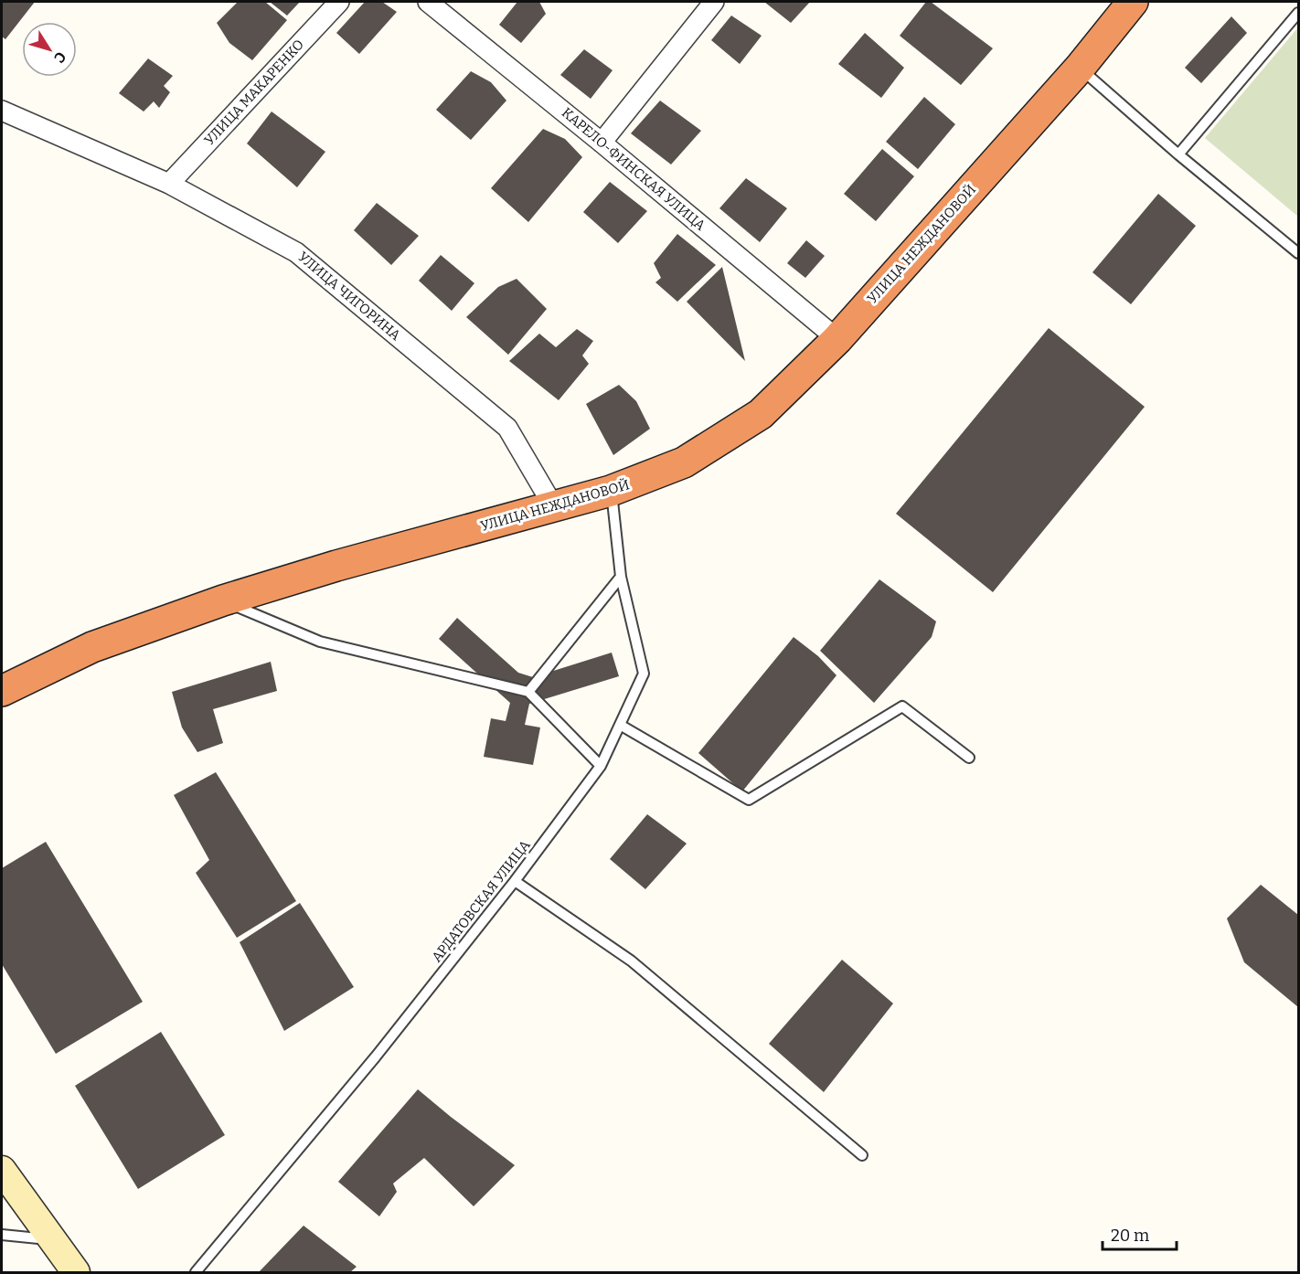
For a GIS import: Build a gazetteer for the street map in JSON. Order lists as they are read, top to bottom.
{
  "streets": {
    "highway": ["УЛИЦА НЕЖДАНОВОЙ"],
    "street": ["УЛИЦА МАКАРЕНКО", "КАРЕЛО-ФИНСКАЯ УЛИЦА", "УЛИЦА ЧИГОРИНА"],
    "lane": ["АРДАТОВСКАЯ УЛИЦА"]
  },
  "crossings": [
    ["УЛИЦА МАКАРЕНКО", "УЛИЦА ЧИГОРИНА"],
    ["КАРЕЛО-ФИНСКАЯ УЛИЦА", "УЛИЦА НЕЖДАНОВОЙ"],
    ["УЛИЦА НЕЖДАНОВОЙ", "УЛИЦА ЧИГОРИНА"],
    ["УЛИЦА НЕЖДАНОВОЙ", "АРДАТОВСКАЯ УЛИЦА"]
  ],
  "scale_bar": "20 m",
  "north": "bottom right"
}
